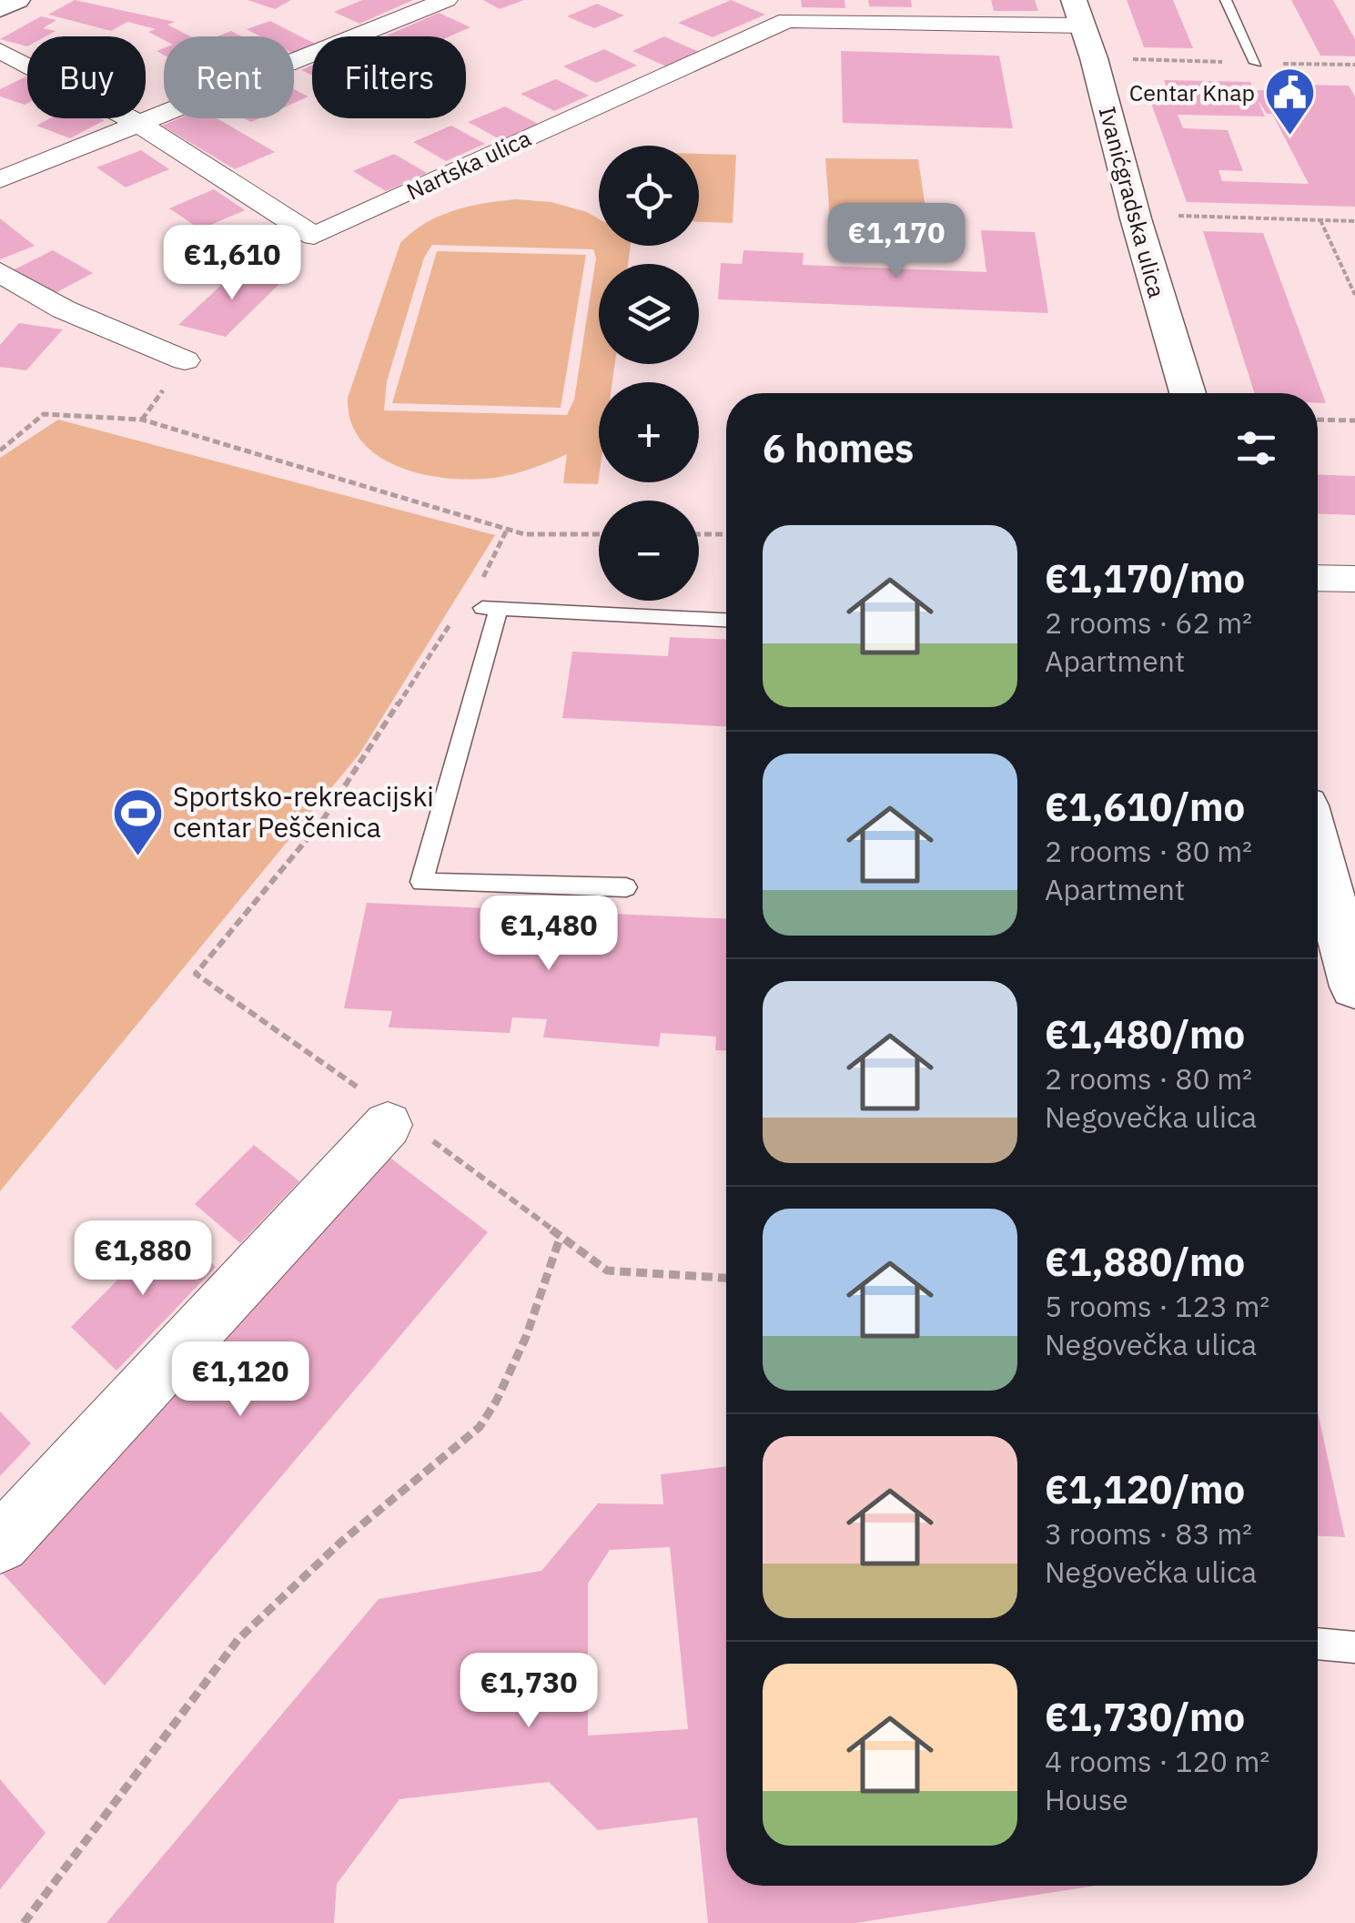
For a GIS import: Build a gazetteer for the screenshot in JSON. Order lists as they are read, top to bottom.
{
  "streets": {
    "street": ["Nartska ulica", "Ivanićgradska ulica"]
  },
  "crossings": [
    ["Nartska ulica", "Ivanićgradska ulica"]
  ],
  "places": {
    "public building": ["Centar Knap"],
    "sports": ["Sportsko-rekreacijski centar Peščenica"]
  },
  "page": {
    "chip": ["Buy", "Rent", "Filters"],
    "map_buttons": ["+", "−"],
    "price": [
      "€1,170",
      "€1,610",
      "€1,480",
      "€1,880",
      "€1,120",
      "€1,730"
    ],
    "heading": "6 homes",
    "list": [
      {
        "name": "€1,170/mo",
        "note": "2 rooms · 62 m² · Apartment"
      },
      {
        "name": "€1,610/mo",
        "note": "2 rooms · 80 m² · Apartment"
      },
      {
        "name": "€1,480/mo",
        "note": "2 rooms · 80 m² · Negovečka ulica"
      },
      {
        "name": "€1,880/mo",
        "note": "5 rooms · 123 m² · Negovečka ulica"
      },
      {
        "name": "€1,120/mo",
        "note": "3 rooms · 83 m² · Negovečka ulica"
      },
      {
        "name": "€1,730/mo",
        "note": "4 rooms · 120 m² · House"
      }
    ]
  }
}
